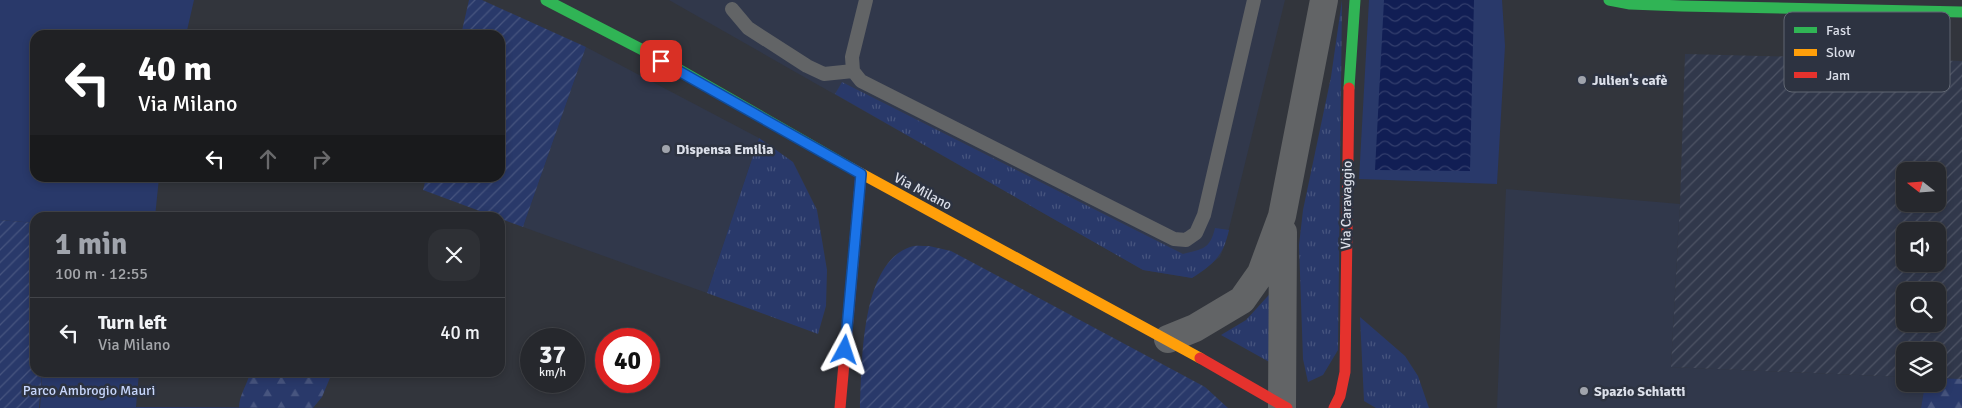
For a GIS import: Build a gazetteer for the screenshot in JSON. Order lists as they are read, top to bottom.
{
  "streets": {
    "street": ["Via Milano", "Via Caravaggio"]
  },
  "parks": ["Parco Ambrogio Mauri"],
  "places": ["Julien's cafè", "Dispensa Emilia", "Spazio Schiatti"],
  "legend": ["Fast", "Slow", "Jam"],
  "north": "left",
  "page": {
    "turn": ["40 m", "Via Milano"],
    "heading": ["1 min", "100 m · 12:55"],
    "list": [
      {
        "name": "Turn left",
        "note": "Via Milano",
        "value": "40 m"
      }
    ],
    "speed": "37 km/h",
    "limit": "40"
  }
}
